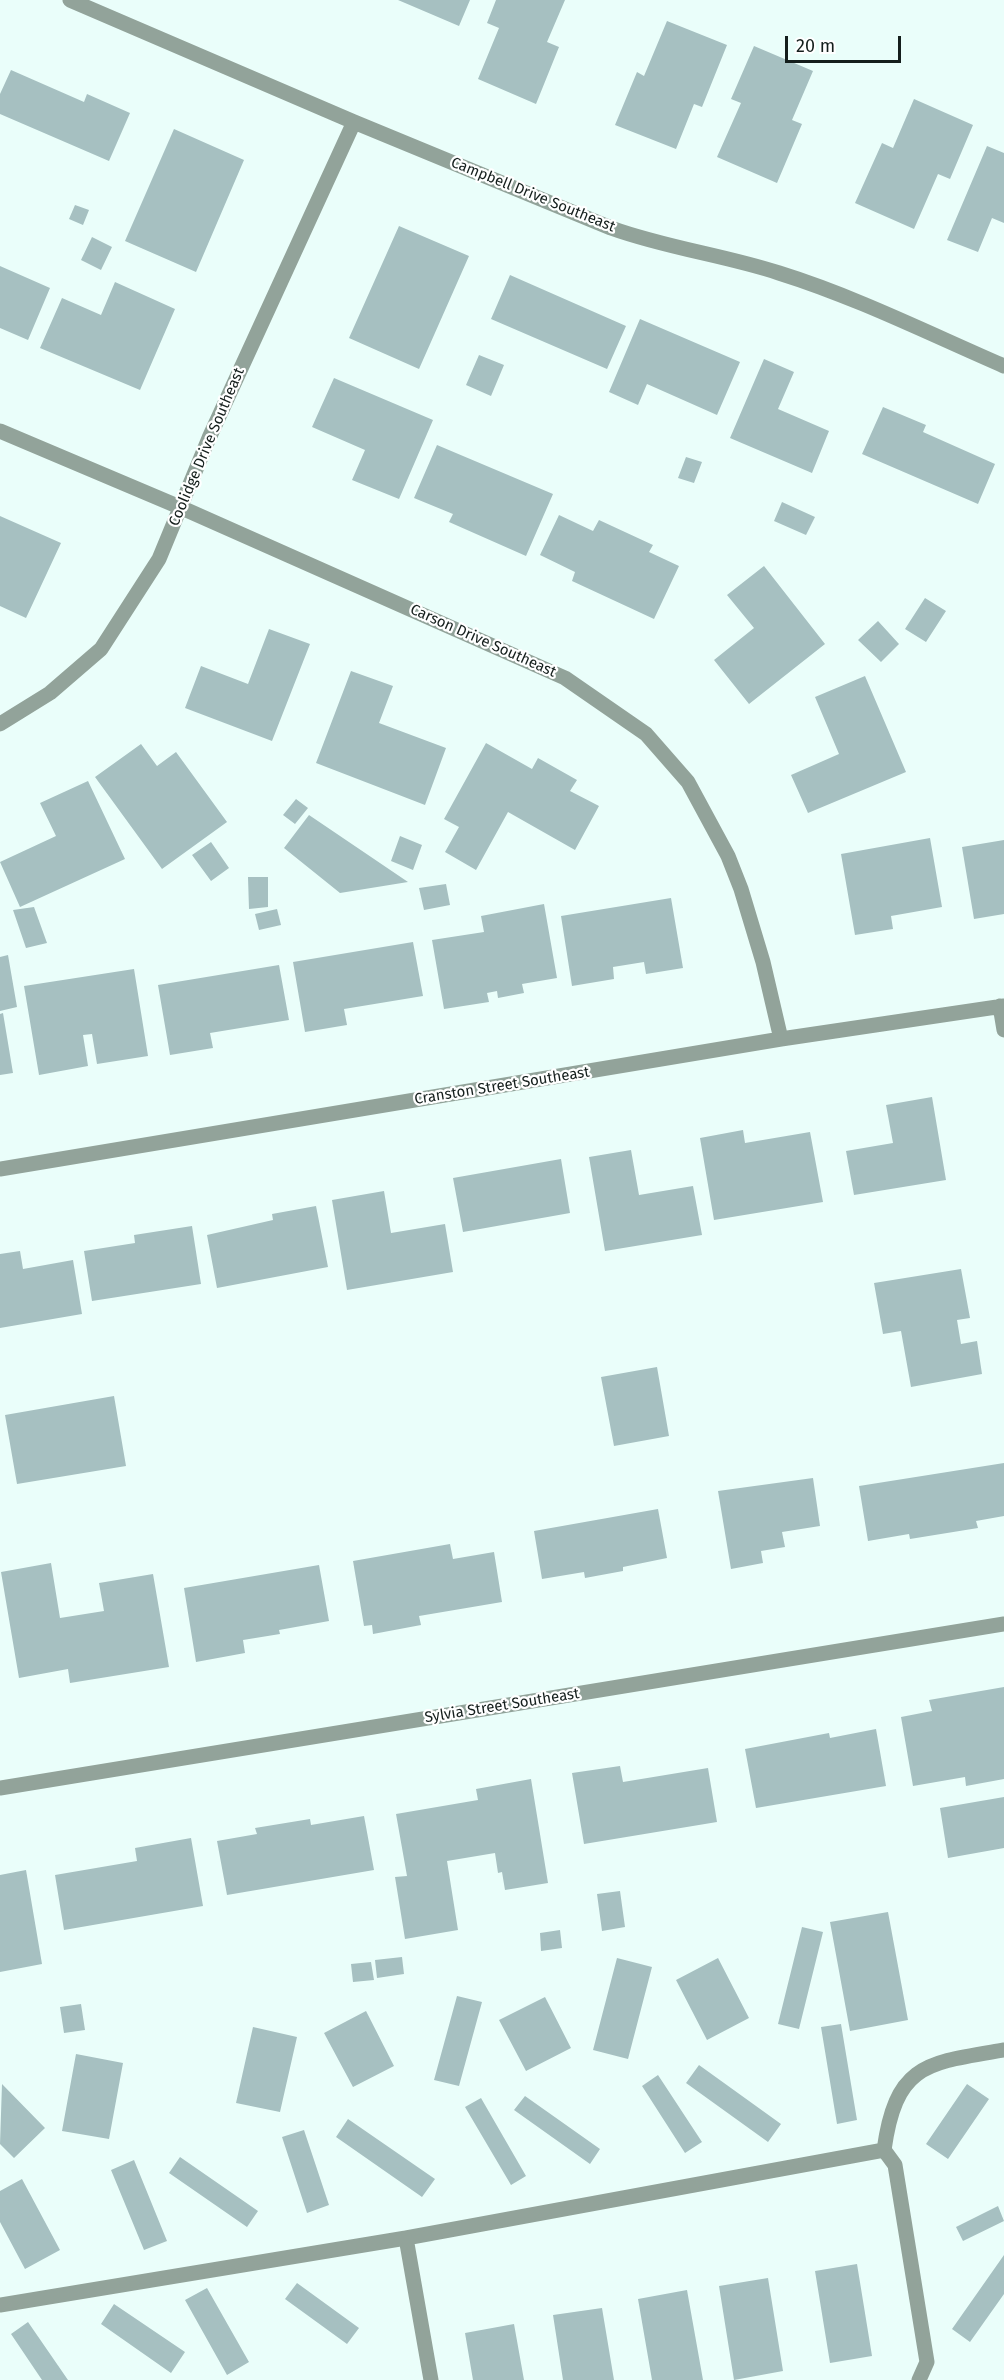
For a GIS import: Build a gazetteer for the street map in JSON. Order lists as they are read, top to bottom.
{
  "streets": {
    "street": [
      "Campbell Drive Southeast",
      "Coolidge Drive Southeast",
      "Carson Drive Southeast",
      "Cranston Street Southeast",
      "Sylvia Street Southeast"
    ]
  },
  "crossings": [
    ["Campbell Drive Southeast", "Coolidge Drive Southeast"],
    ["Coolidge Drive Southeast", "Carson Drive Southeast"],
    ["Carson Drive Southeast", "Cranston Street Southeast"]
  ],
  "scale_bar": "20 m"
}
